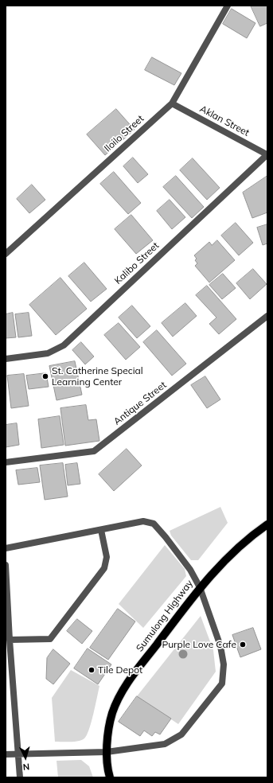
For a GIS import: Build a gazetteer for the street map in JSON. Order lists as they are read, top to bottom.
{
  "streets": {
    "main road": ["Sumulong Highway"],
    "street": [
      "Aklan Street",
      "Iloilo Street",
      "Kalibo Street",
      "Antique Street"
    ]
  },
  "crossings": [
    ["Aklan Street", "Iloilo Street"],
    ["Aklan Street", "Kalibo Street"]
  ],
  "places": ["St. Catherine Special Learning Center", "Purple Love Cafe", "Tile Depot"],
  "north": "bottom"
}
